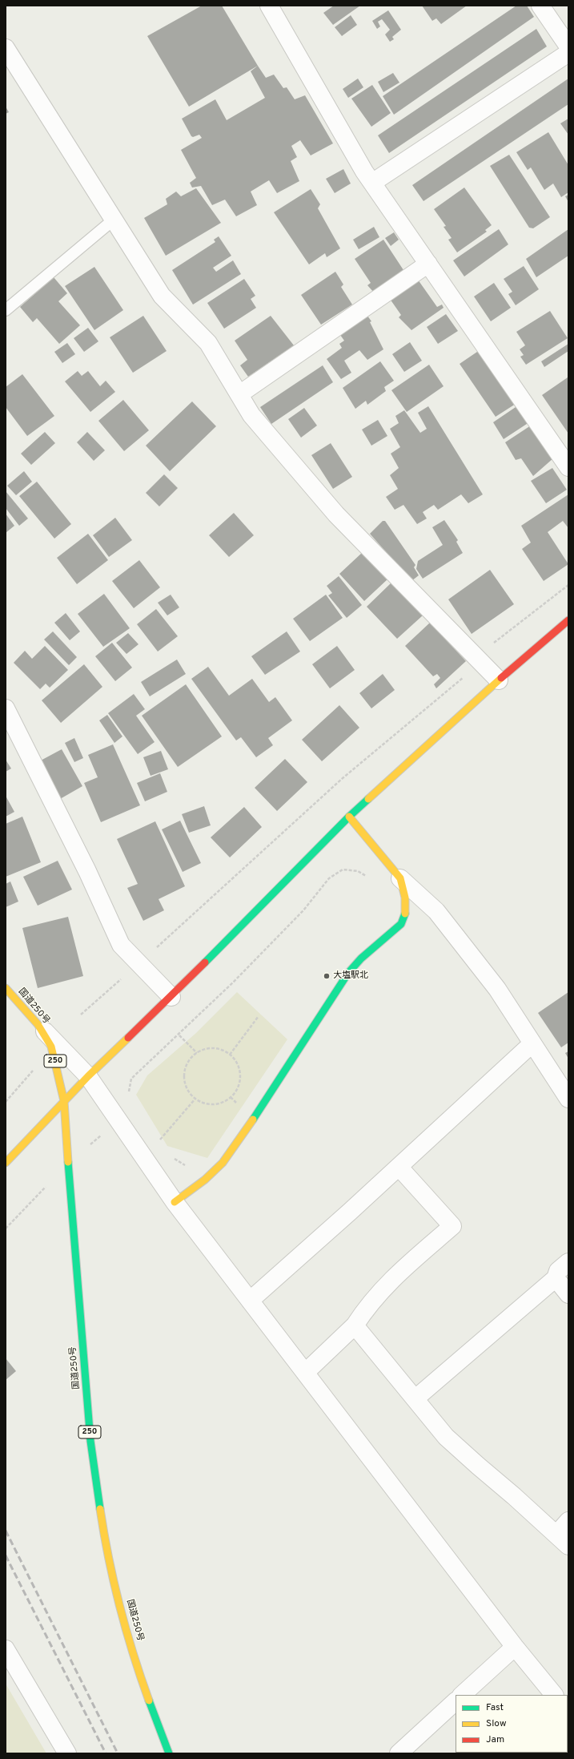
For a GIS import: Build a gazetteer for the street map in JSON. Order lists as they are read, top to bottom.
{
  "streets": {
    "main road": ["国道250号", "250"]
  },
  "places": ["大塩駅北"],
  "legend": ["Fast", "Slow", "Jam"]
}
